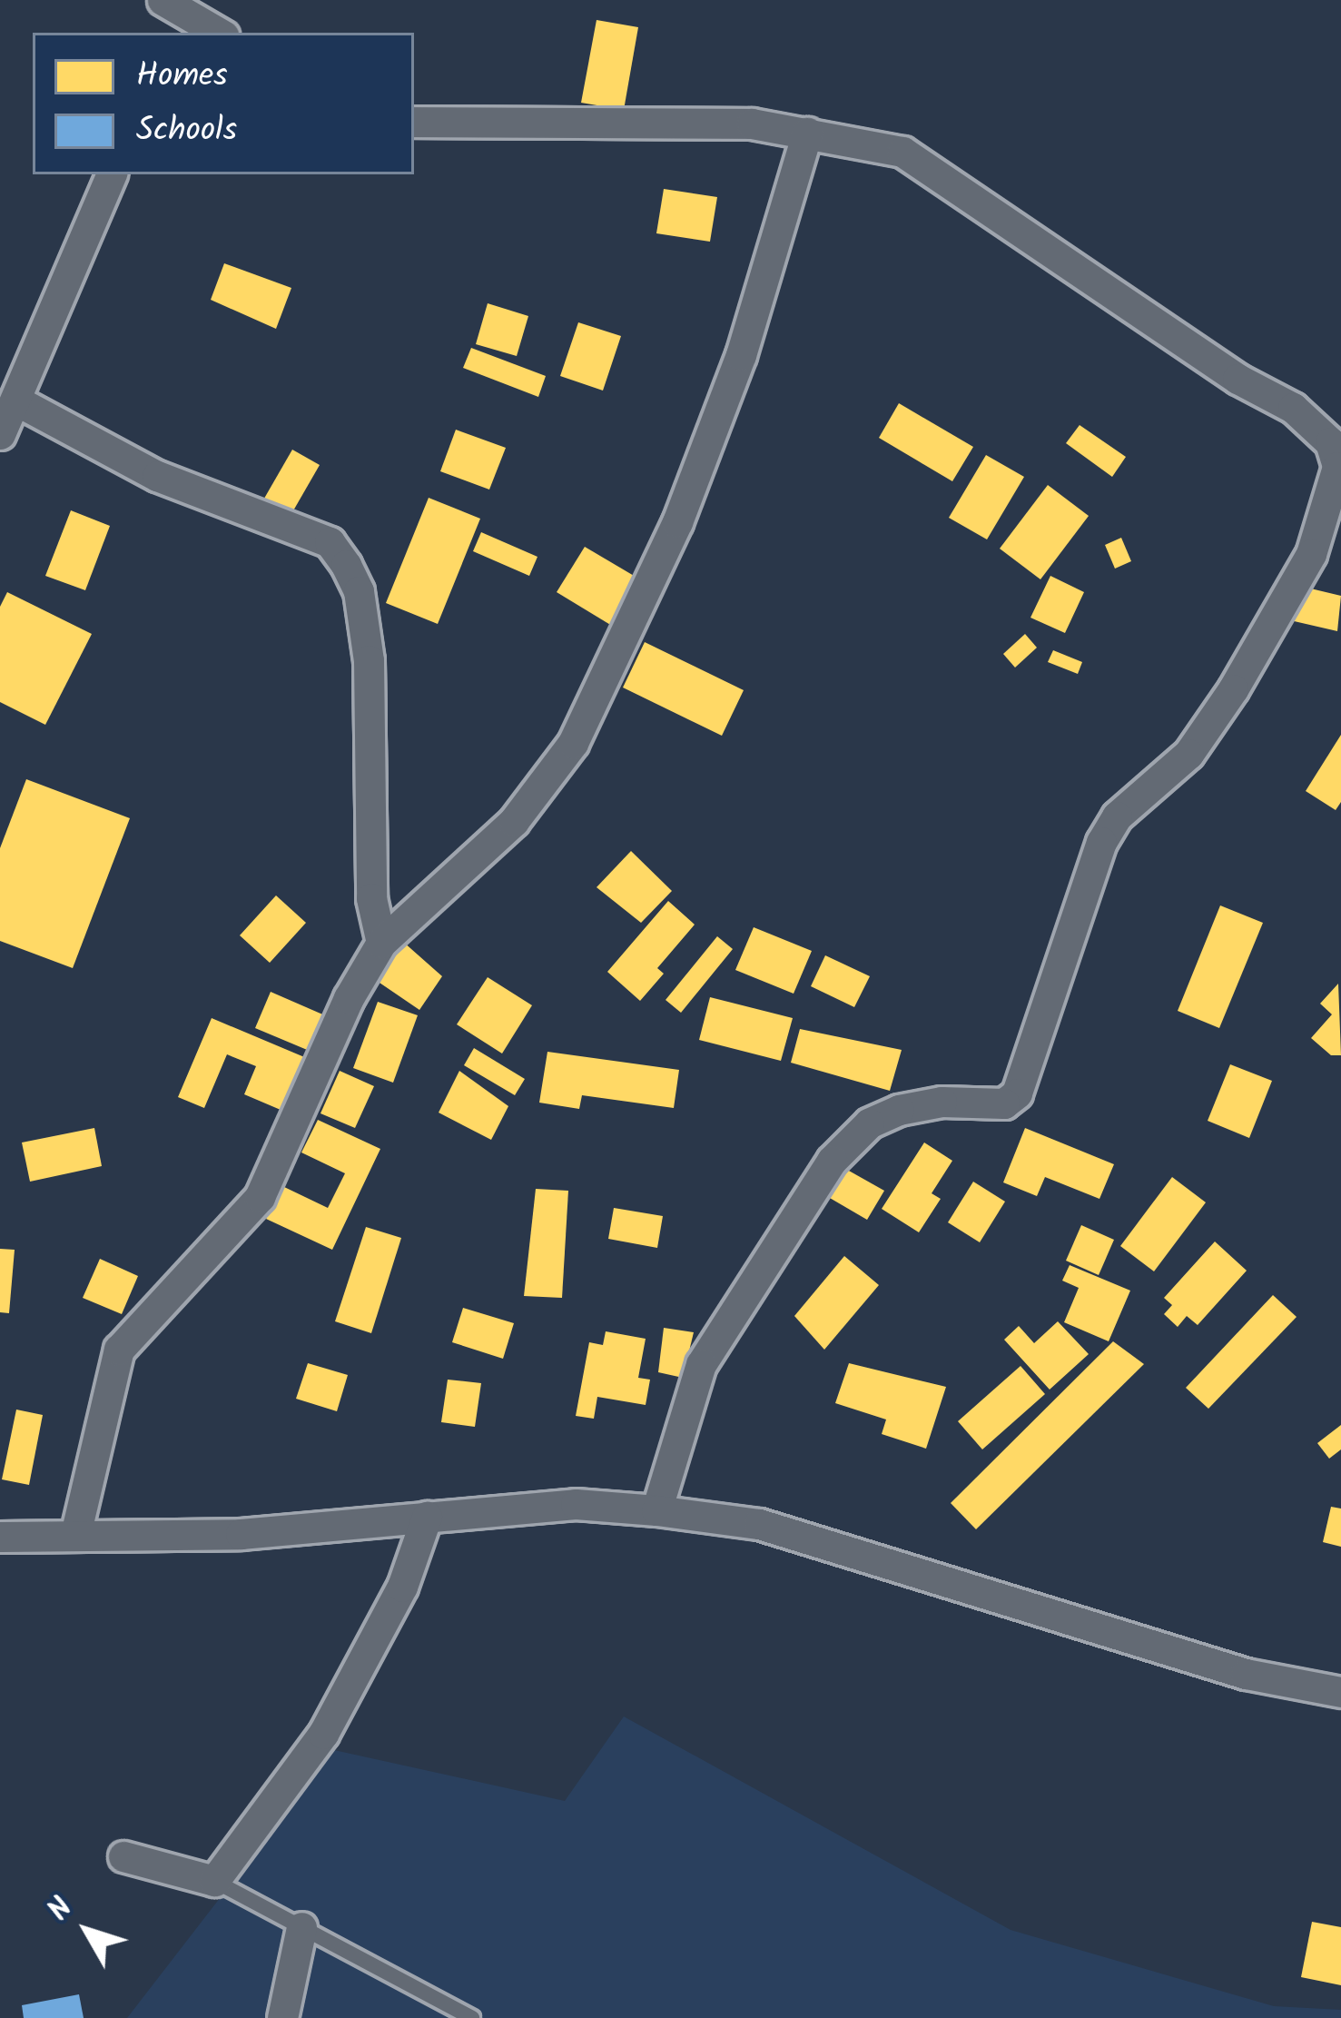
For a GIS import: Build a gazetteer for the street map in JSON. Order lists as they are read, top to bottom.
{
  "legend": ["Homes", "Schools"],
  "north": "top left"
}
